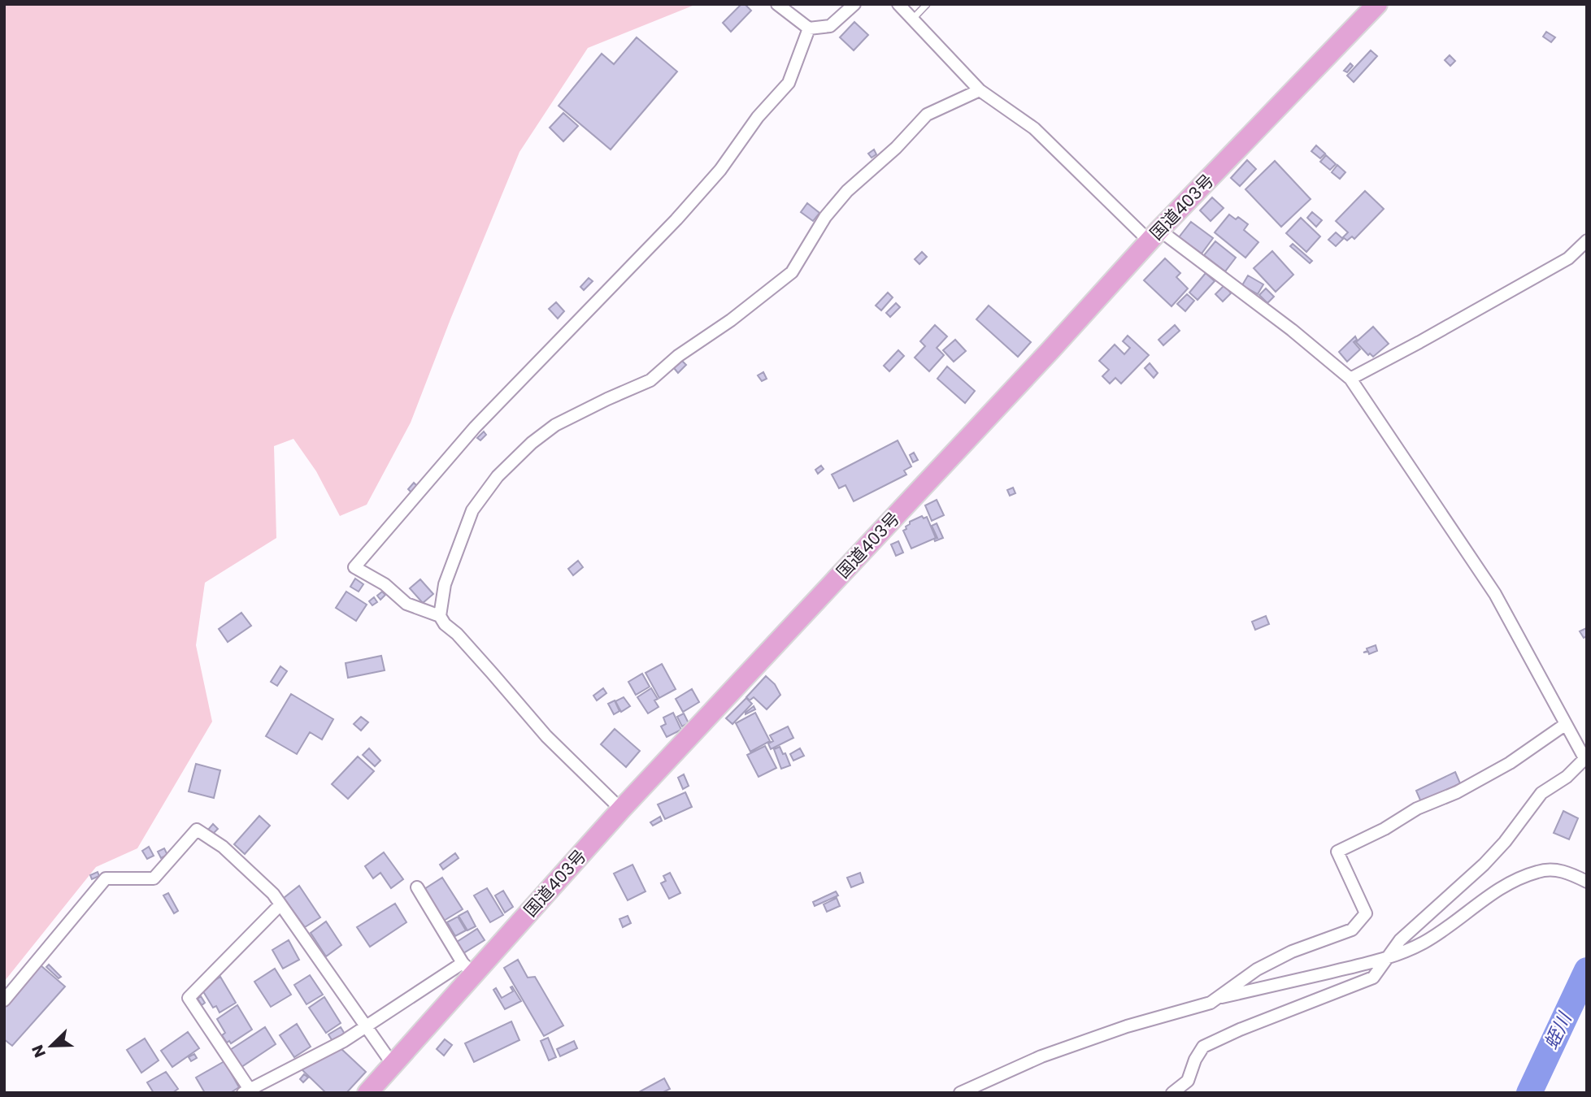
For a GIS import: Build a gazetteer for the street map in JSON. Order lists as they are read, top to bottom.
{
  "streets": {
    "highway": ["国道403号"]
  },
  "water": ["蛭川"],
  "north": "bottom left"
}
